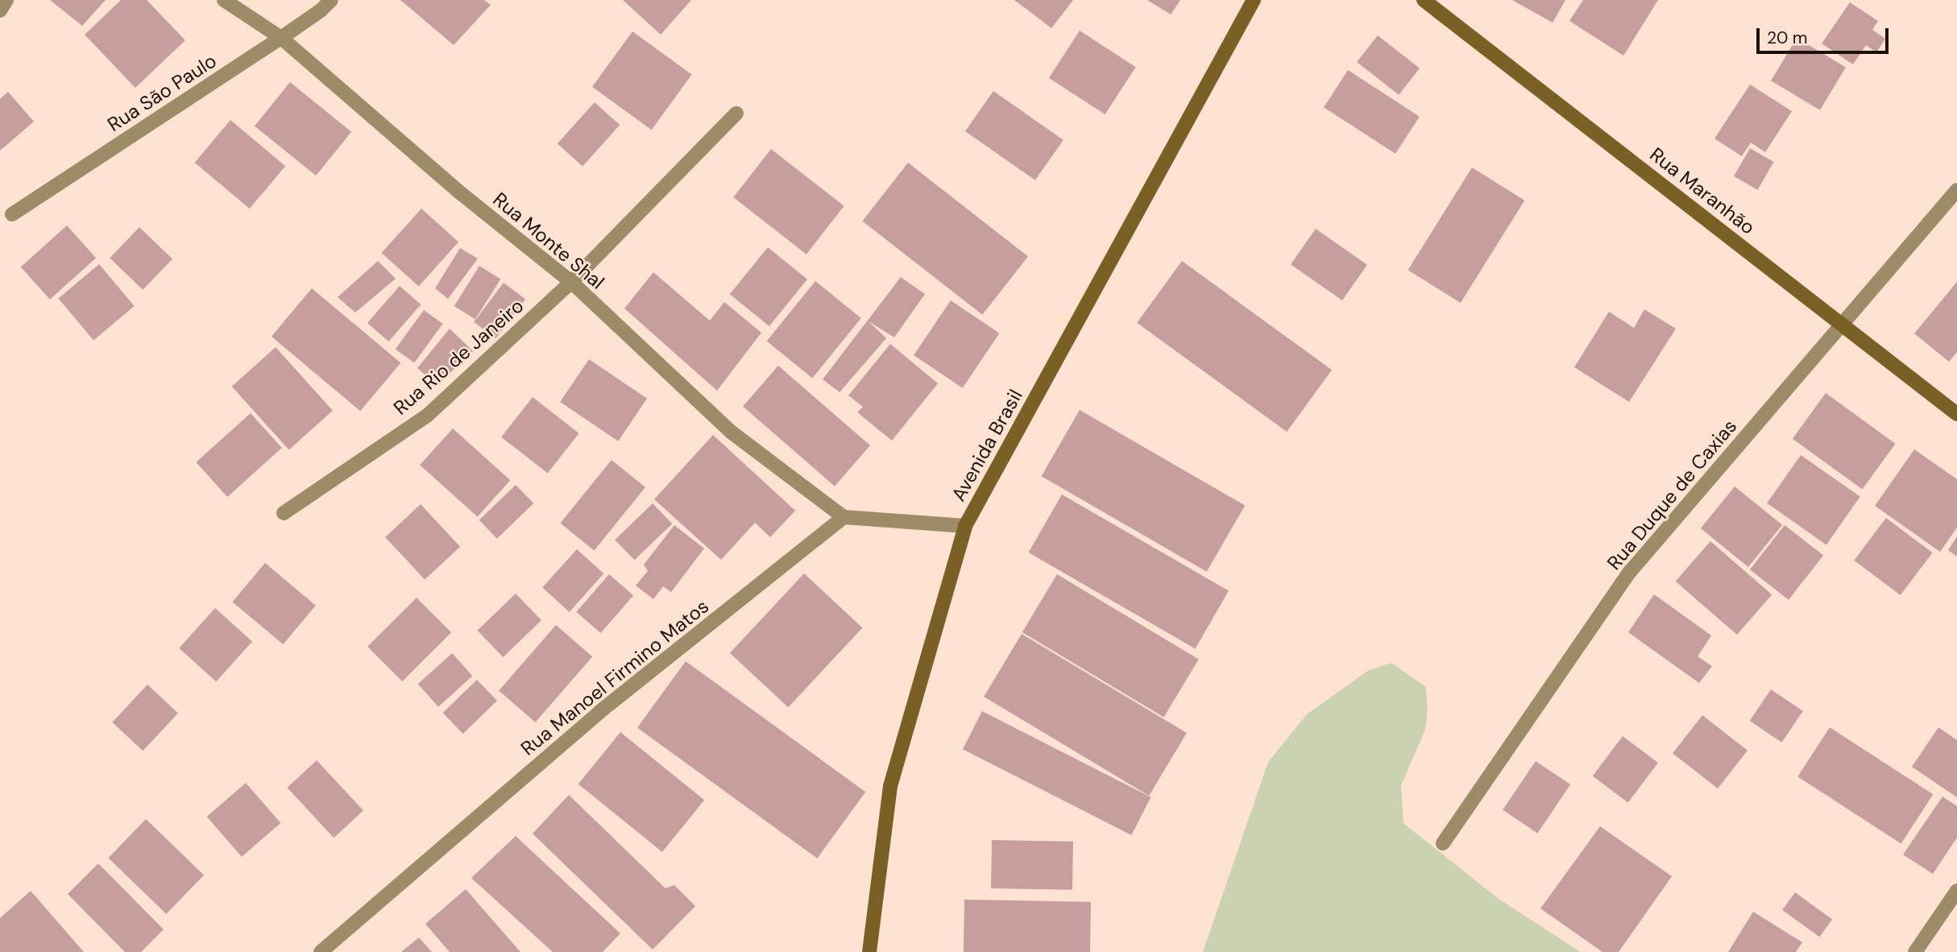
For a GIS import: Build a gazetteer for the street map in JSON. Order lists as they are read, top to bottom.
{
  "streets": {
    "street": [
      "Rua São Paulo",
      "Rua Maranhão",
      "Rua Monte Shal",
      "Rua Rio de Janeiro",
      "Avenida Brasil",
      "Rua Duque de Caxias",
      "Rua Manoel Firmino Matos"
    ]
  },
  "crossings": [
    ["Rua São Paulo", "Rua Monte Shal"],
    ["Rua Maranhão", "Rua Duque de Caxias"],
    ["Rua Monte Shal", "Rua Rio de Janeiro"],
    ["Rua Monte Shal", "Rua Manoel Firmino Matos"]
  ],
  "scale_bar": "20 m"
}
